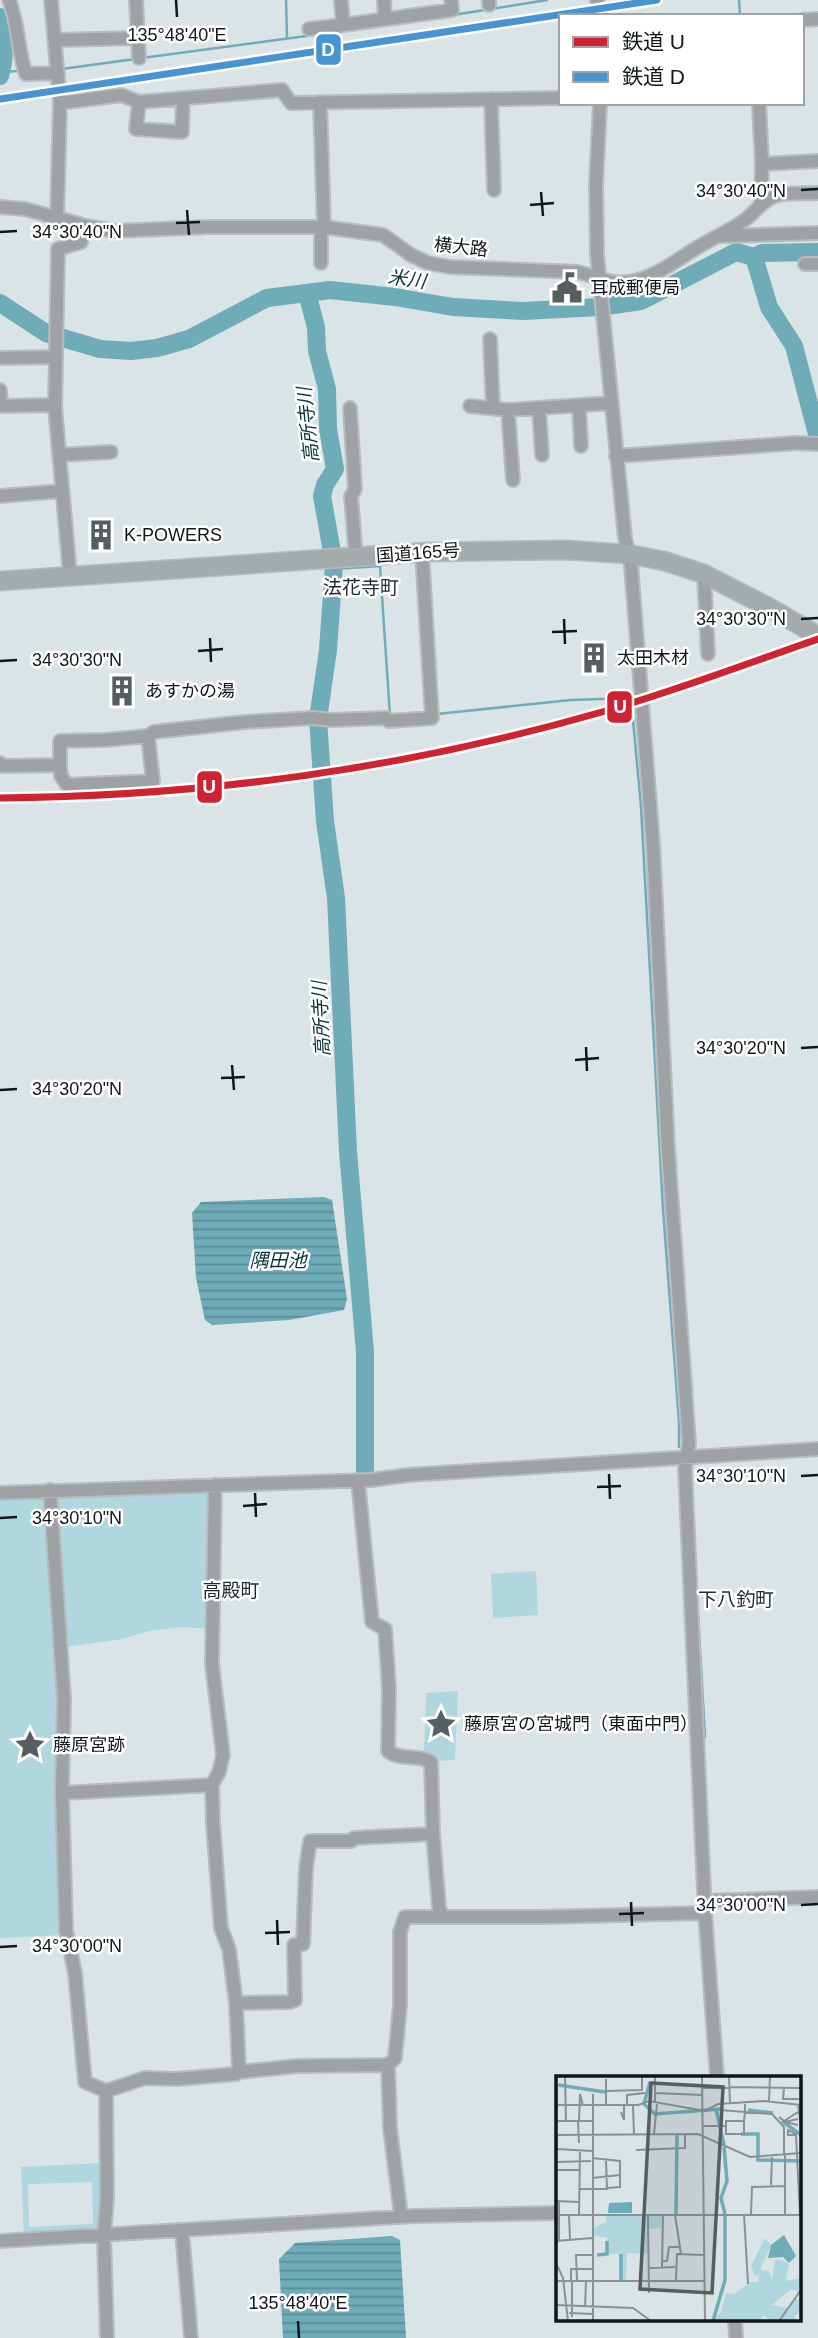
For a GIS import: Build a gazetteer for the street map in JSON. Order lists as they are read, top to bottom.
{
  "streets": {
    "highway": ["国道165号"],
    "street": ["横大路"]
  },
  "districts": ["法花寺町", "高殿町", "下八釣町"],
  "water": ["米川", "高所寺川", "隅田池"],
  "places": {
    "public building": ["耳成郵便局"],
    "building": ["K-POWERS", "太田木材", "あすかの湯"],
    "place": ["藤原宮の宮城門（東面中門）", "藤原宮跡"]
  },
  "lines": ["rail line D", "rail line U"],
  "legend": ["鉄道 U", "鉄道 D"],
  "coordinates": [
    "135°48'40\"E",
    "34°30'40\"N",
    "34°30'30\"N",
    "34°30'20\"N",
    "34°30'10\"N",
    "34°30'00\"N"
  ]
}
